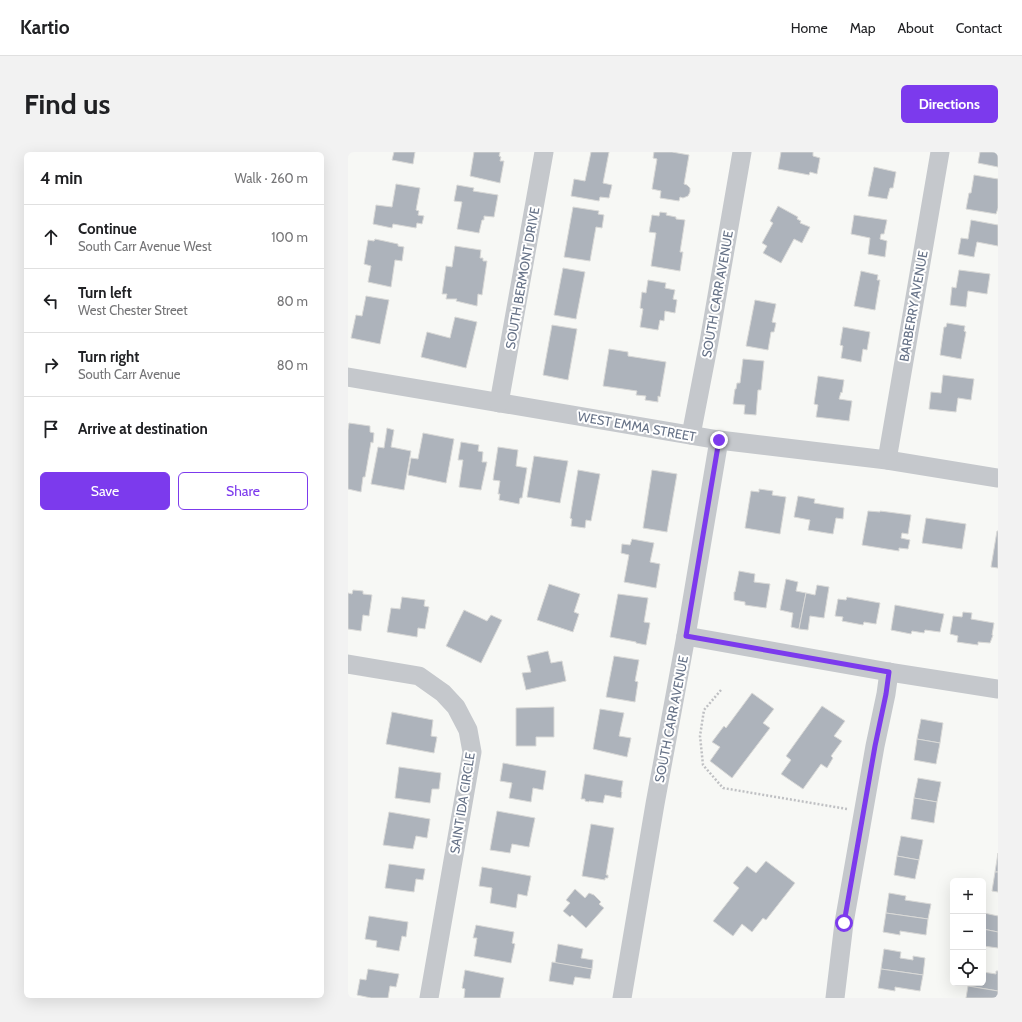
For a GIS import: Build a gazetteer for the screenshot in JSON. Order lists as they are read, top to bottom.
{
  "streets": {
    "street": [
      "SOUTH BERMONT DRIVE",
      "SOUTH CARR AVENUE",
      "BARBERRY AVENUE",
      "WEST EMMA STREET",
      "SAINT IDA CIRCLE"
    ]
  },
  "crossings": [
    ["SOUTH BERMONT DRIVE", "WEST EMMA STREET"],
    ["SOUTH CARR AVENUE", "WEST EMMA STREET"],
    ["BARBERRY AVENUE", "WEST EMMA STREET"]
  ],
  "page": {
    "header": "Kartio",
    "nav": [
      "Home",
      "Map",
      "About",
      "Contact"
    ],
    "buttons": [
      "Directions",
      ["Save", "Share"]
    ],
    "title": "Find us",
    "heading": ["4 min", "Walk · 260 m"],
    "list": [
      ["Continue", "South Carr Avenue West", "100 m"],
      ["Turn left", "West Chester Street", "80 m"],
      ["Turn right", "South Carr Avenue", "80 m"],
      "Arrive at destination"
    ],
    "map_buttons": ["+", "−"]
  }
}
